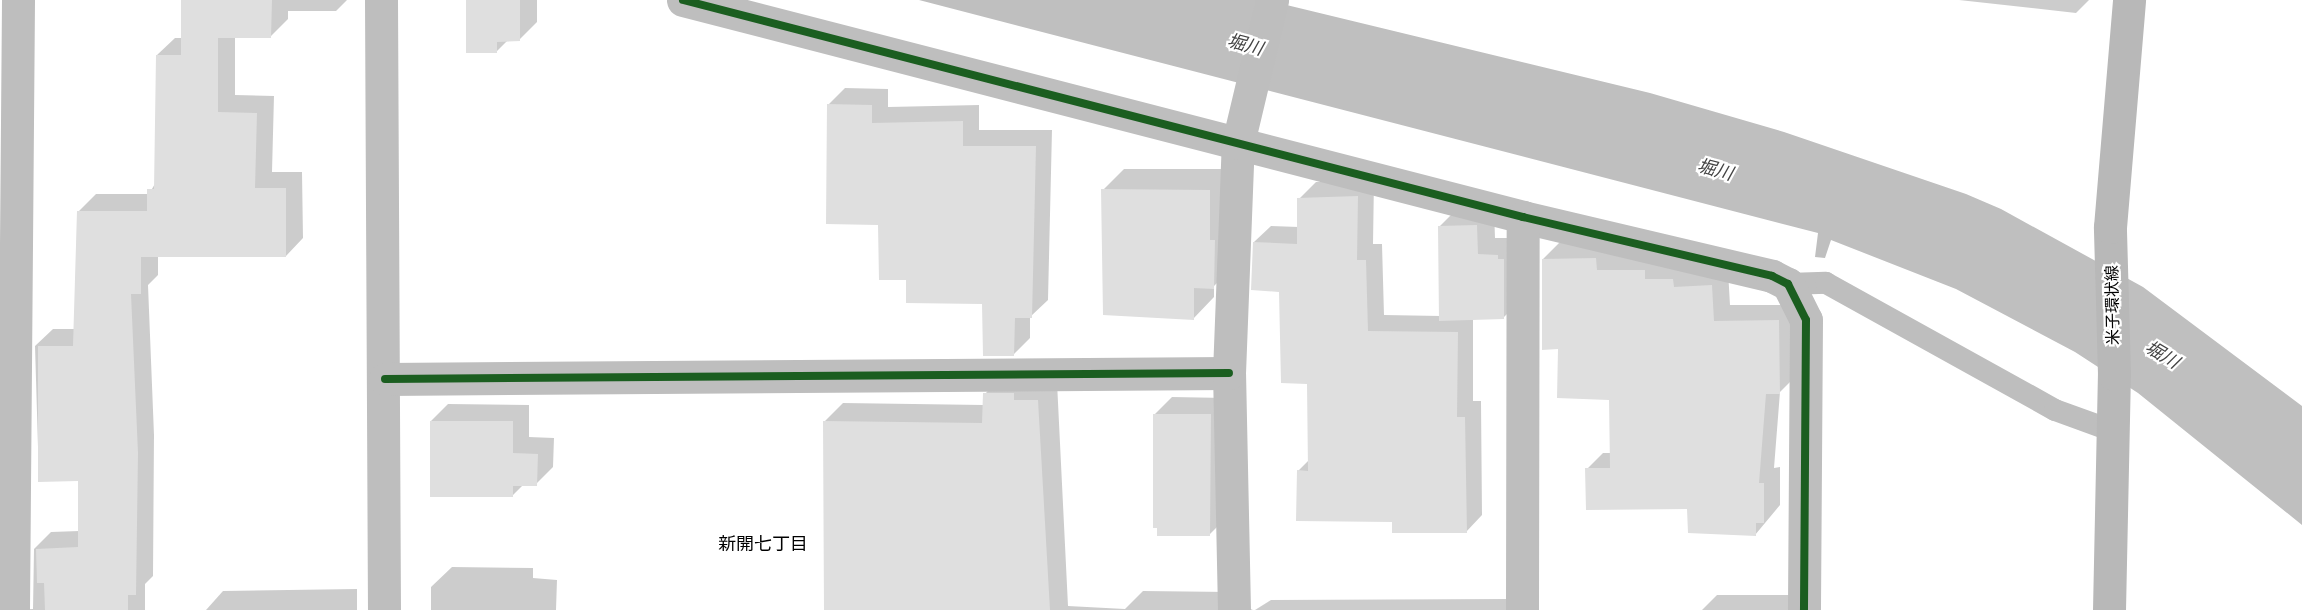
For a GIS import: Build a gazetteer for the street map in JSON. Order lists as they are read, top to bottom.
{
  "streets": {
    "main road": ["米子環状線"]
  },
  "districts": ["新開七丁目"],
  "water": ["堀川"]
}
